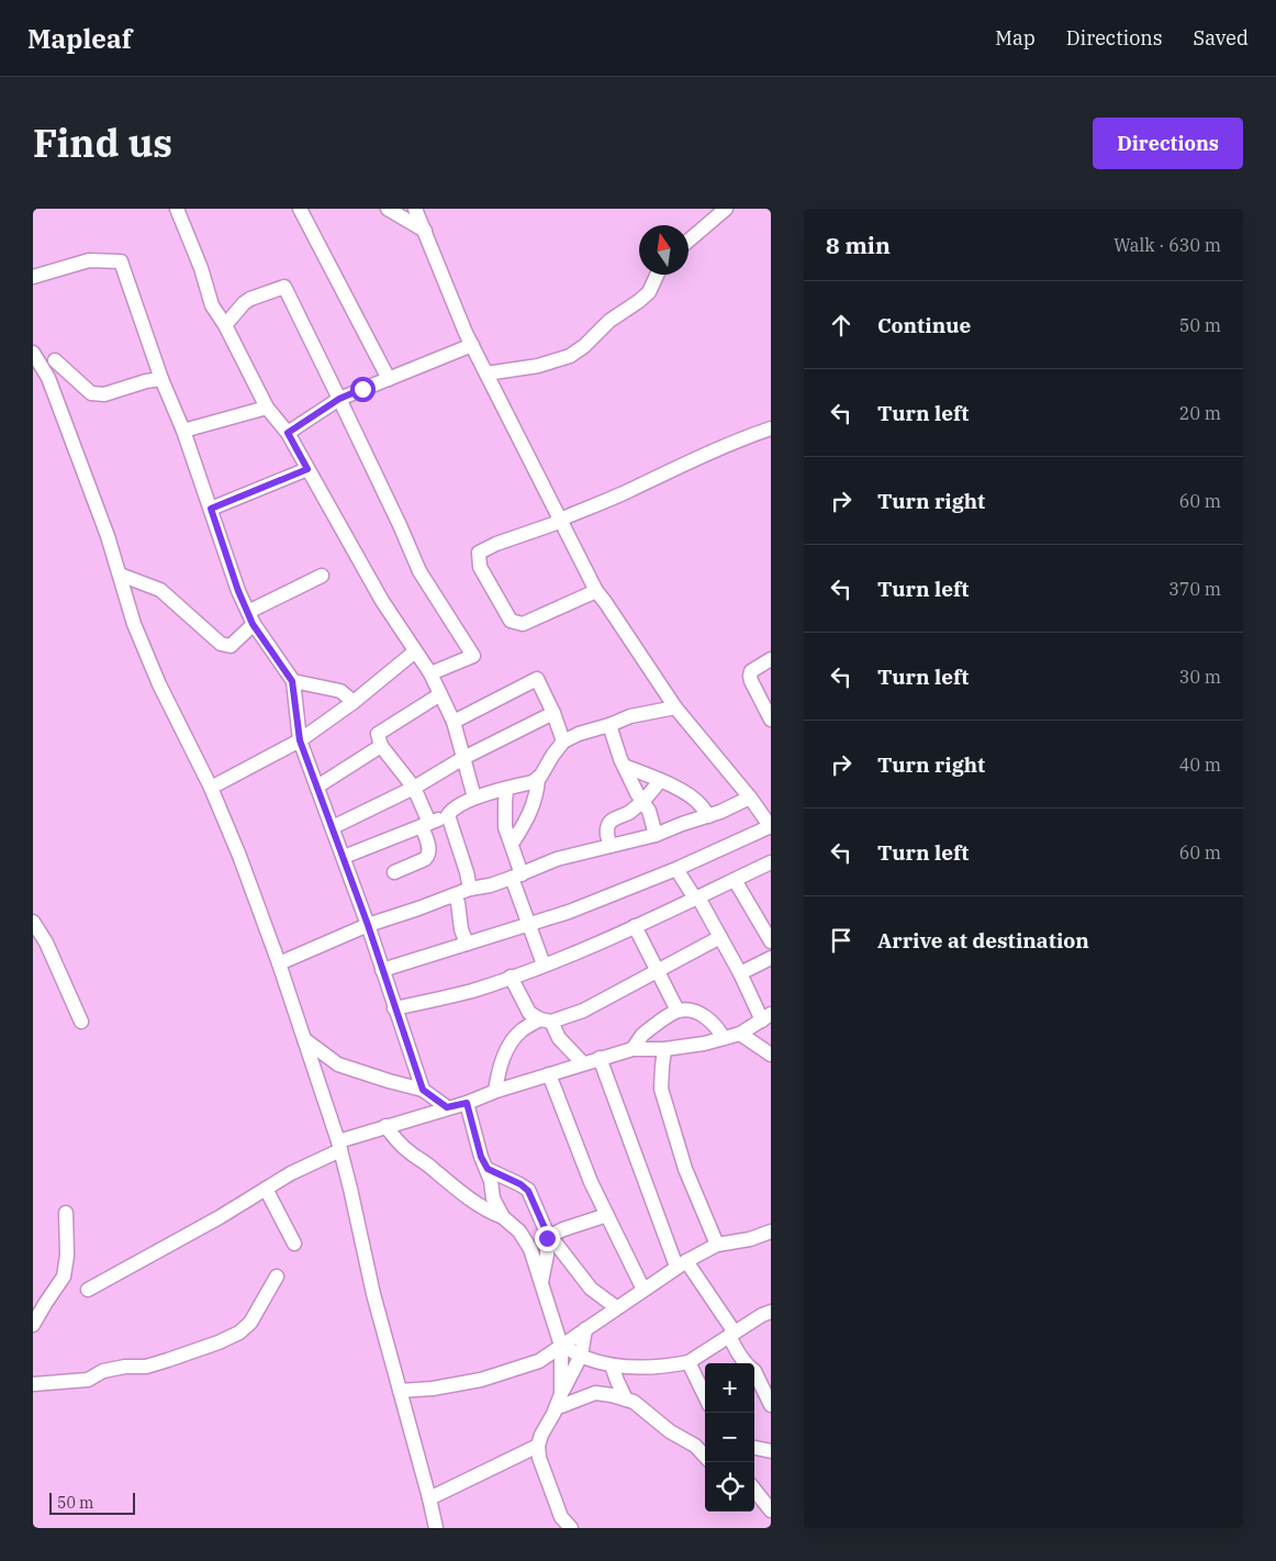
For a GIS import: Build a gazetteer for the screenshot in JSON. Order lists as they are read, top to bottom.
{
  "scale_bar": "50 m",
  "north": "top",
  "page": {
    "header": "Mapleaf",
    "nav": ["Map", "Directions", "Saved"],
    "title": "Find us",
    "buttons": "Directions",
    "heading": ["8 min", "Walk · 630 m"],
    "list": [
      ["Continue", "50 m"],
      ["Turn left", "20 m"],
      ["Turn right", "60 m"],
      ["Turn left", "370 m"],
      ["Turn left", "30 m"],
      ["Turn right", "40 m"],
      ["Turn left", "60 m"],
      "Arrive at destination"
    ],
    "map_buttons": ["+", "−"],
    "scale": "50 m"
  }
}
